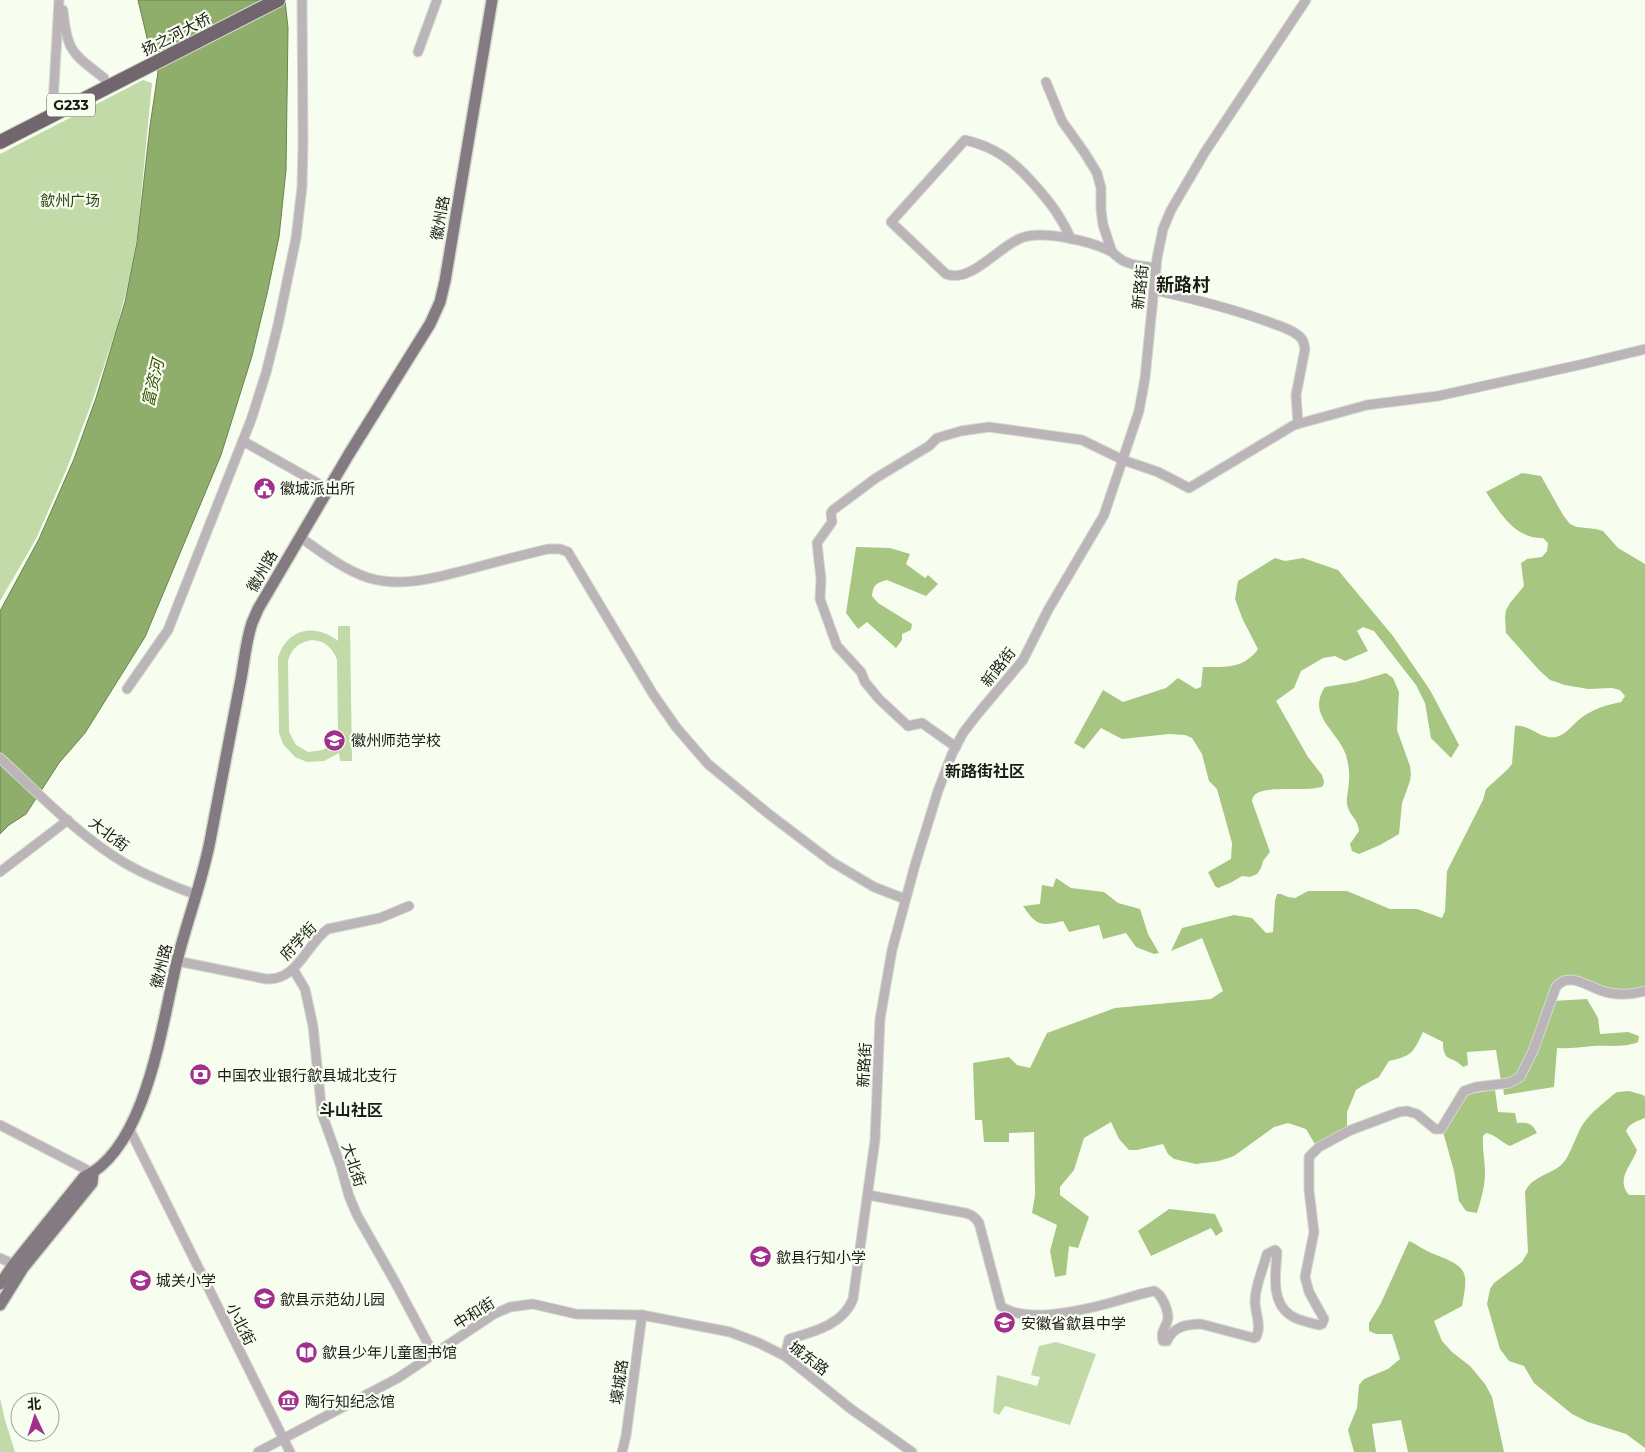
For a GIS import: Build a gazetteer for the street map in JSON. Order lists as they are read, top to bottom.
{
  "streets": {
    "highway": ["扬之河大桥", "G233"],
    "main road": ["徽州路"],
    "street": [
      "新路街",
      "大北街",
      "府学街",
      "中和街",
      "小北街",
      "城东路",
      "壕城路"
    ]
  },
  "crossings": [
    ["扬之河大桥", "G233"],
    ["徽州路", "大北街"],
    ["徽州路", "府学街"],
    ["徽州路", "小北街"],
    ["新路街", "城东路"],
    ["大北街", "府学街"],
    ["大北街", "中和街"],
    ["中和街", "小北街"],
    ["中和街", "城东路"],
    ["中和街", "壕城路"],
    ["城东路", "壕城路"]
  ],
  "districts": ["新路村", "新路街社区", "斗山社区"],
  "water": ["富资河"],
  "parks": ["歙州广场"],
  "places": {
    "public building": ["徽城派出所"],
    "school or university": [
      "徽州师范学校",
      "歙县行知小学",
      "城关小学",
      "歙县示范幼儿园",
      "安徽省歙县中学"
    ],
    "bank": ["中国农业银行歙县城北支行"],
    "library": ["歙县少年儿童图书馆"],
    "museum": ["陶行知纪念馆"]
  },
  "north": "top"
}
